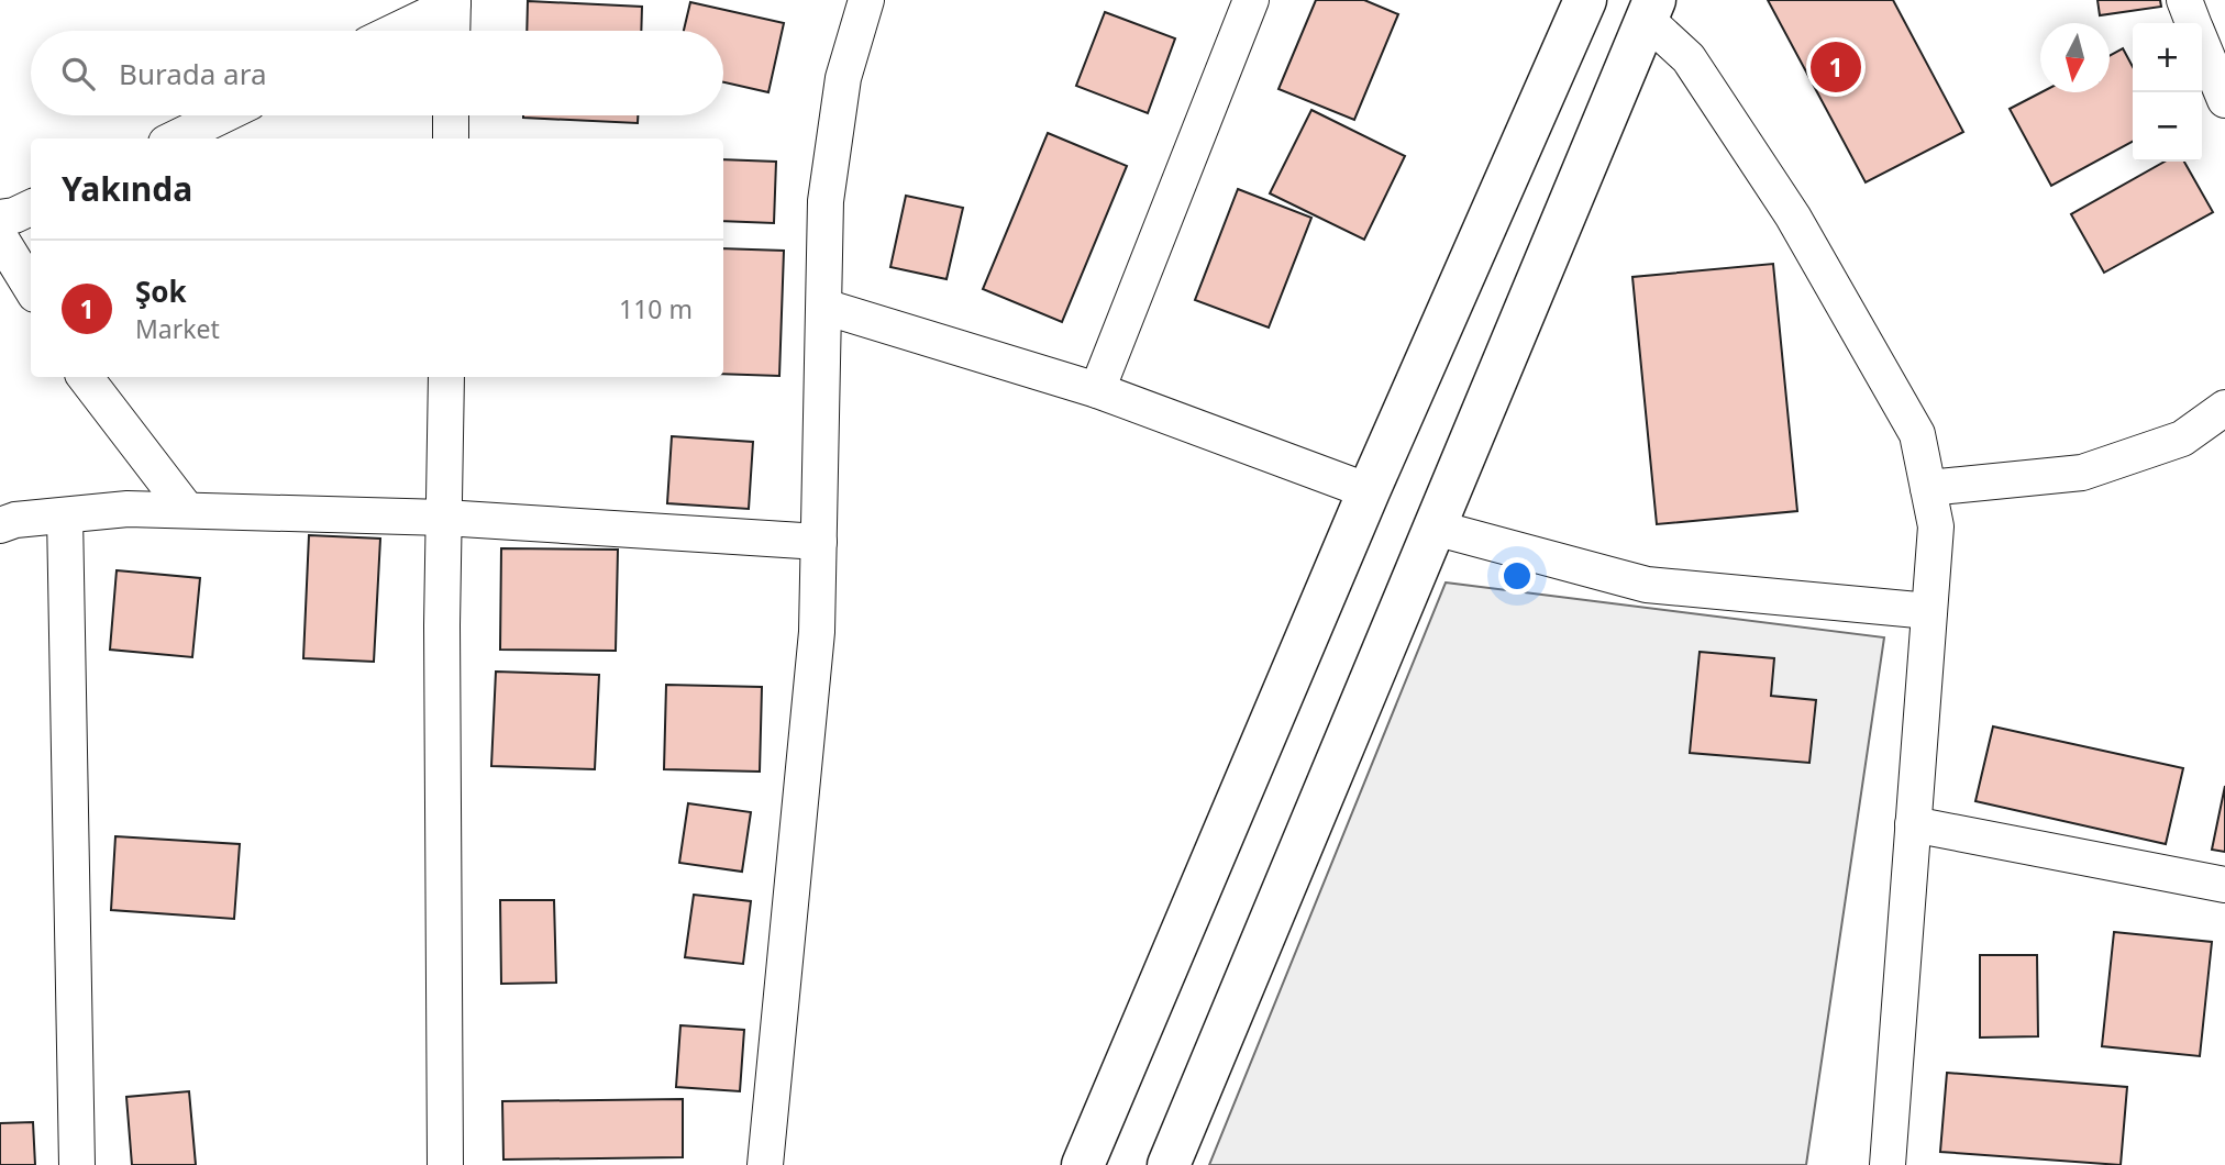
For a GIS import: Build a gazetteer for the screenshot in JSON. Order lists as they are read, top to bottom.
{
  "north": "bottom",
  "page": {
    "map_buttons": ["+", "−"],
    "search": "Burada ara",
    "pins": "1",
    "heading": "Yakında",
    "list": [
      {
        "mark": "1",
        "name": "Şok",
        "note": "Market",
        "value": "110 m"
      }
    ]
  }
}
